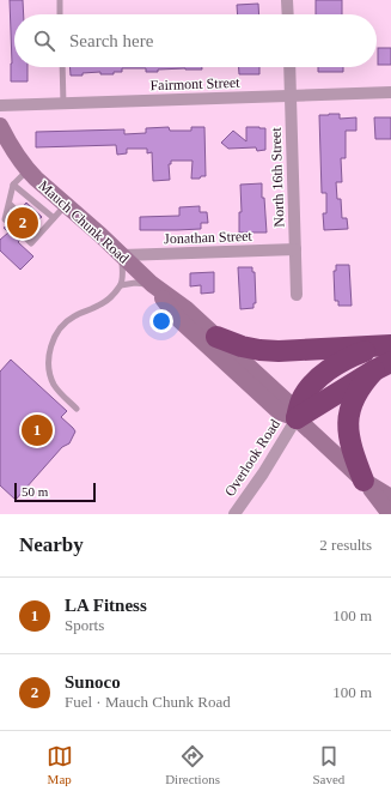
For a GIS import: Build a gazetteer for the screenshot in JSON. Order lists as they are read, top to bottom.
{
  "streets": {
    "main road": ["Mauch Chunk Road"],
    "street": [
      "Fairmont Street",
      "North 16th Street",
      "Jonathan Street",
      "Overlook Road"
    ]
  },
  "crossings": [
    ["Fairmont Street", "North 16th Street"],
    ["North 16th Street", "Jonathan Street"],
    ["Mauch Chunk Road", "Jonathan Street"],
    ["Mauch Chunk Road", "Overlook Road"]
  ],
  "scale_bar": "50 m",
  "page": {
    "search": "Search here",
    "pins": ["2", "1"],
    "scale": "50 m",
    "heading": ["Nearby", "2 results"],
    "list": [
      {
        "mark": "1",
        "name": "LA Fitness",
        "note": "Sports",
        "value": "100 m"
      },
      {
        "mark": "2",
        "name": "Sunoco",
        "note": "Fuel · Mauch Chunk Road",
        "value": "100 m"
      }
    ],
    "nav": ["Map", "Directions", "Saved"]
  }
}
